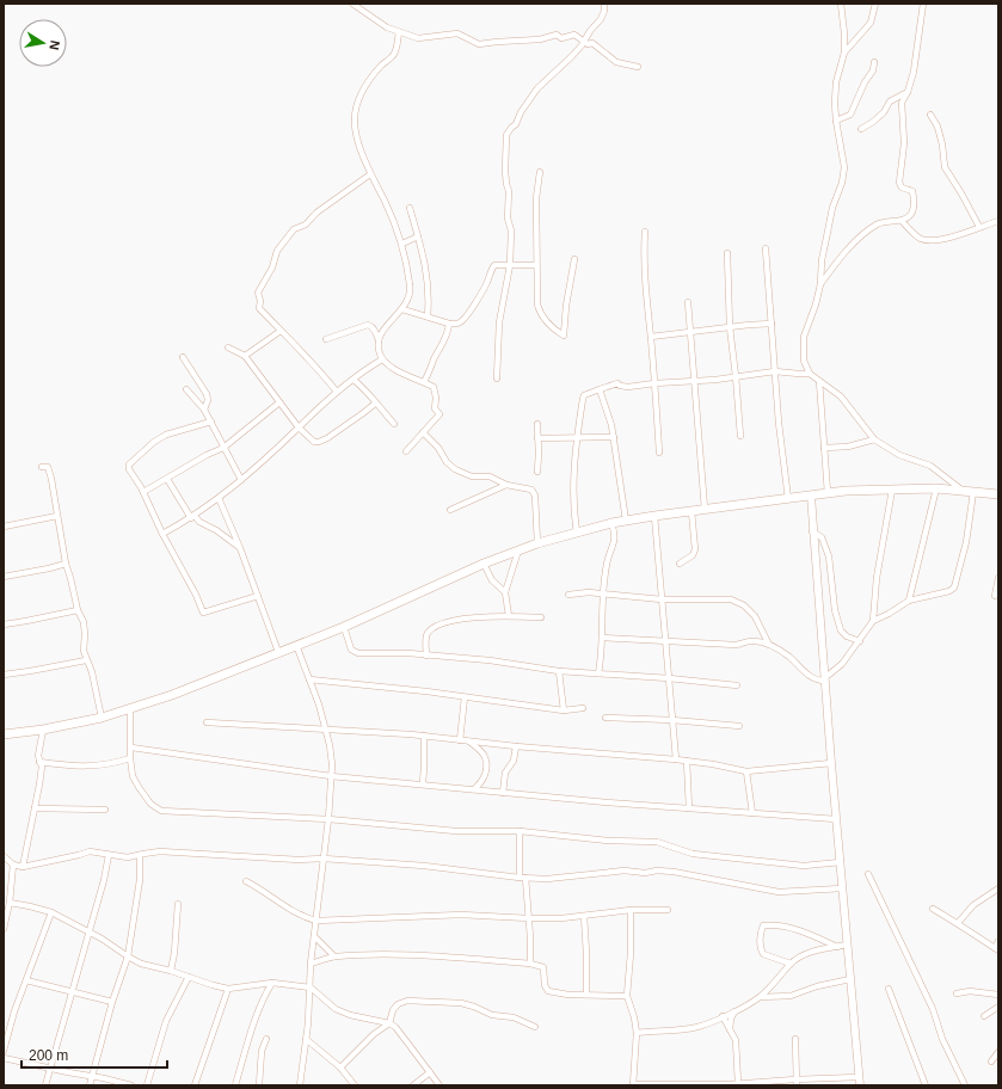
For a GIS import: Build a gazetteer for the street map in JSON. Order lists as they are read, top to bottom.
{
  "scale_bar": "200 m",
  "north": "right"
}
